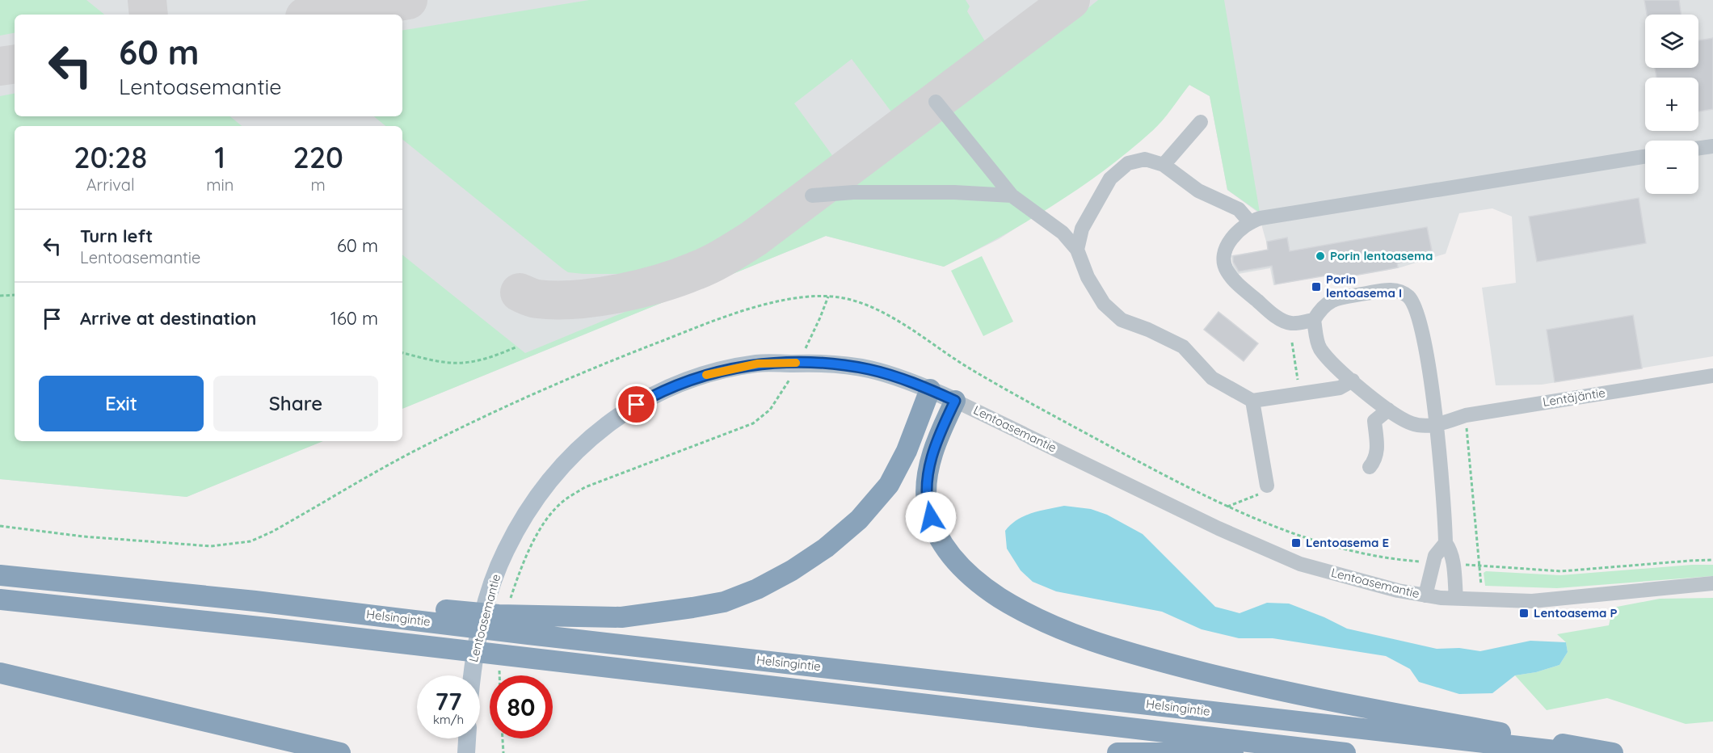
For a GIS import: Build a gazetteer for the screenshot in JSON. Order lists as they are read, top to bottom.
{
  "streets": {
    "highway": ["Helsingintie"],
    "main road": ["Lentoasemantie"],
    "street": ["Lentäjäntie"]
  },
  "places": {
    "other": ["Porin lentoasema"],
    "transit": ["Porin lentoasema I", "Lentoasema E", "Lentoasema P"]
  },
  "page": {
    "map_buttons": ["+", "−"],
    "turn": ["60 m", "Lentoasemantie"],
    "eta": [
      "20:28",
      "Arrival",
      "1",
      "min",
      "220",
      "m"
    ],
    "list": [
      {
        "name": "Turn left",
        "note": "Lentoasemantie",
        "value": "60 m"
      },
      {
        "name": "Arrive at destination",
        "value": "160 m"
      }
    ],
    "buttons": ["Exit", "Share"],
    "speed": "77 km/h",
    "limit": "80"
  }
}
